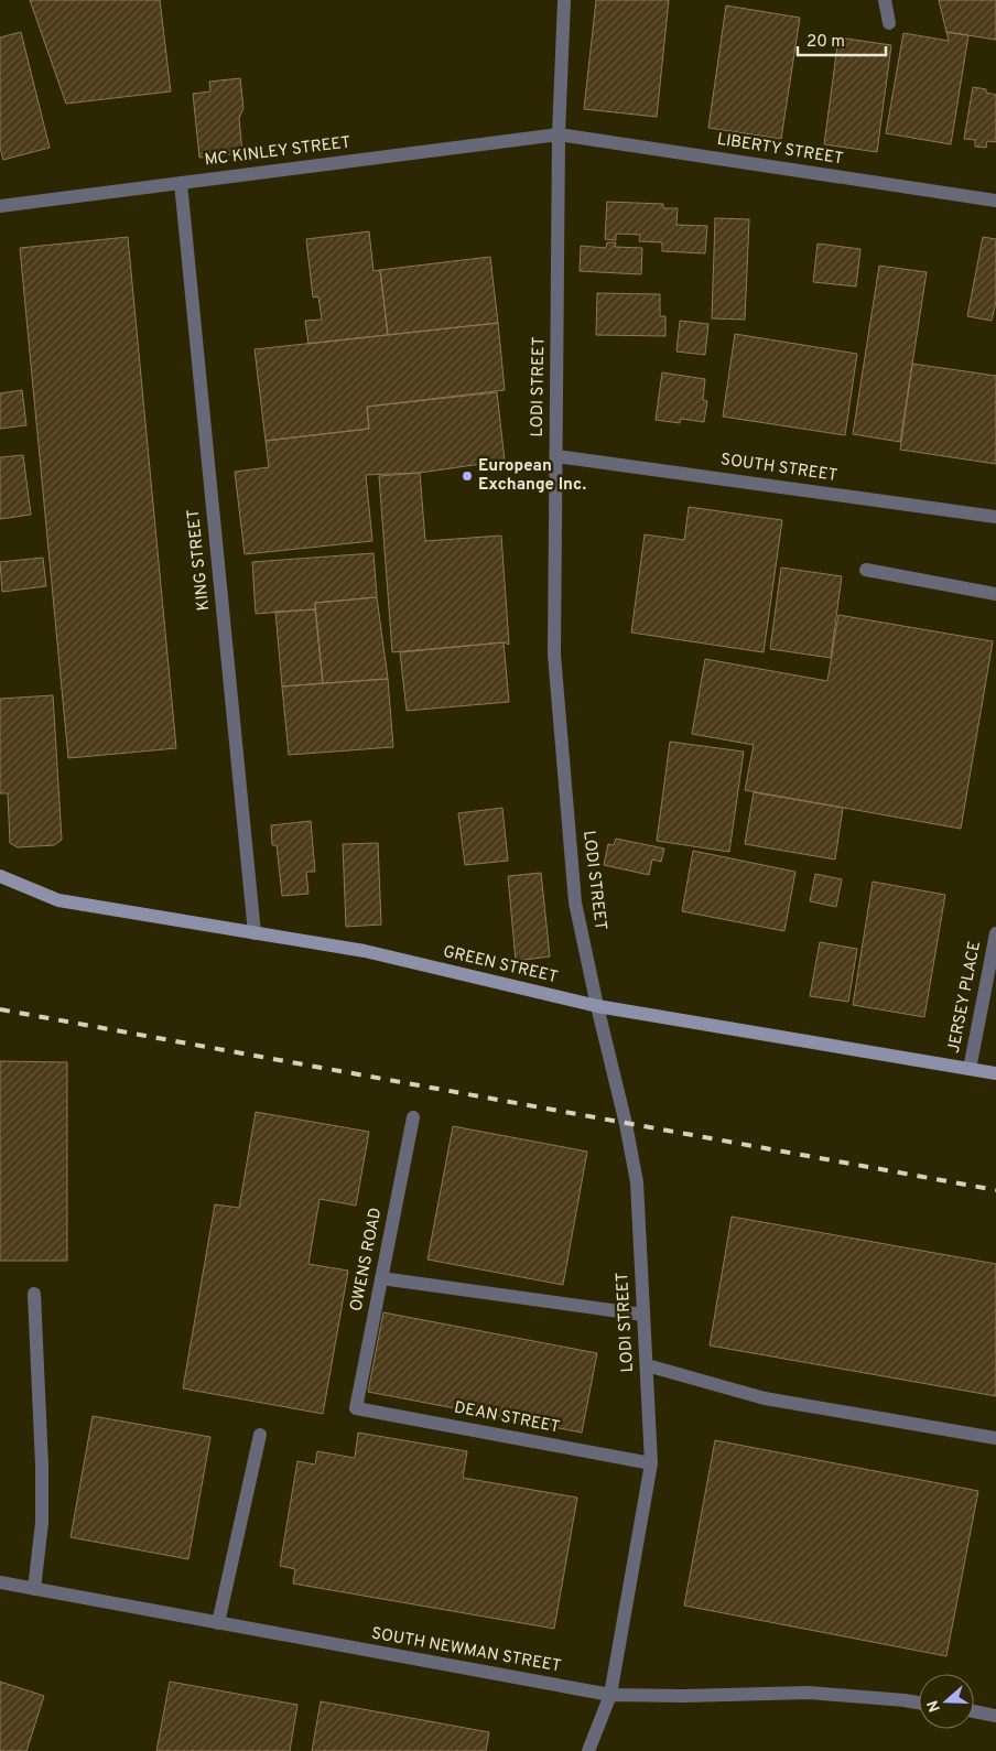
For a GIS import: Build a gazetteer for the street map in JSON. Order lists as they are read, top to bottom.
{
  "streets": {
    "street": [
      "LIBERTY STREET",
      "MC KINLEY STREET",
      "LODI STREET",
      "SOUTH STREET",
      "KING STREET",
      "GREEN STREET",
      "JERSEY PLACE",
      "OWENS ROAD",
      "DEAN STREET",
      "SOUTH NEWMAN STREET"
    ]
  },
  "crossings": [
    ["LIBERTY STREET", "MC KINLEY STREET"],
    ["LIBERTY STREET", "LODI STREET"],
    ["MC KINLEY STREET", "LODI STREET"],
    ["MC KINLEY STREET", "KING STREET"],
    ["LODI STREET", "SOUTH STREET"],
    ["LODI STREET", "GREEN STREET"],
    ["LODI STREET", "DEAN STREET"],
    ["LODI STREET", "SOUTH NEWMAN STREET"],
    ["KING STREET", "GREEN STREET"],
    ["GREEN STREET", "JERSEY PLACE"],
    ["OWENS ROAD", "DEAN STREET"]
  ],
  "places": ["European Exchange Inc."],
  "scale_bar": "20 m",
  "north": "left"
}
